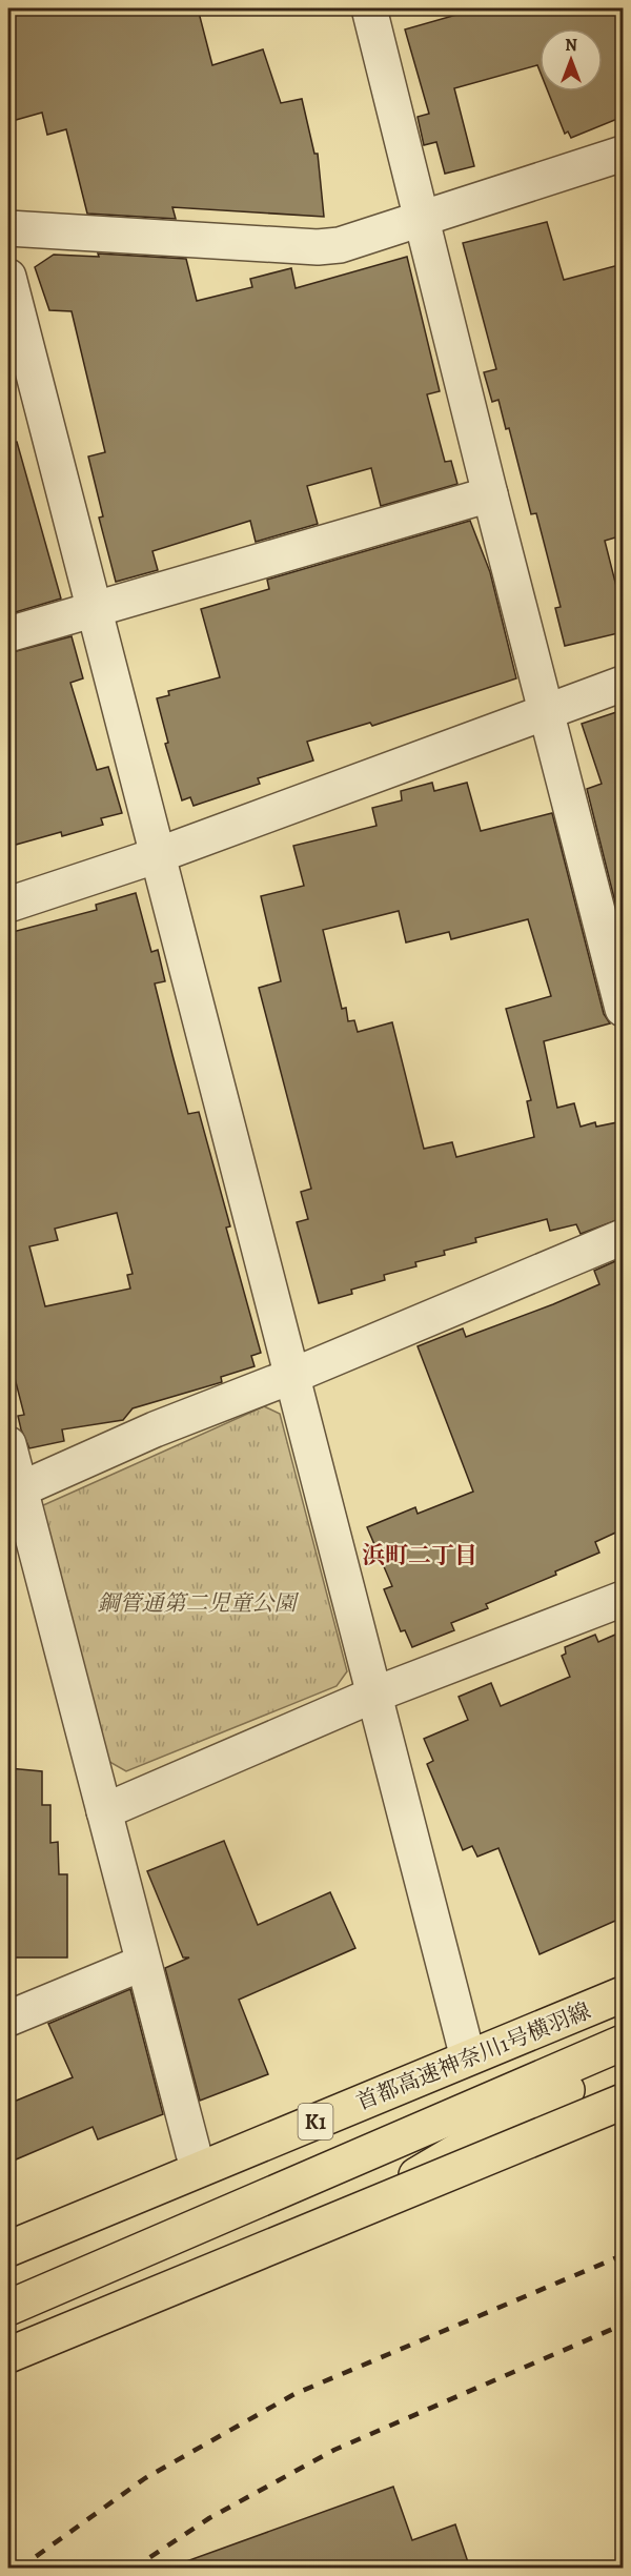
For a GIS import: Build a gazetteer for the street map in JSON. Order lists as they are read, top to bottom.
{
  "streets": {
    "highway": ["首都高速神奈川1号横羽線", "K1"]
  },
  "districts": ["浜町二丁目"],
  "parks": ["鋼管通第二児童公園"],
  "north": "top"
}
